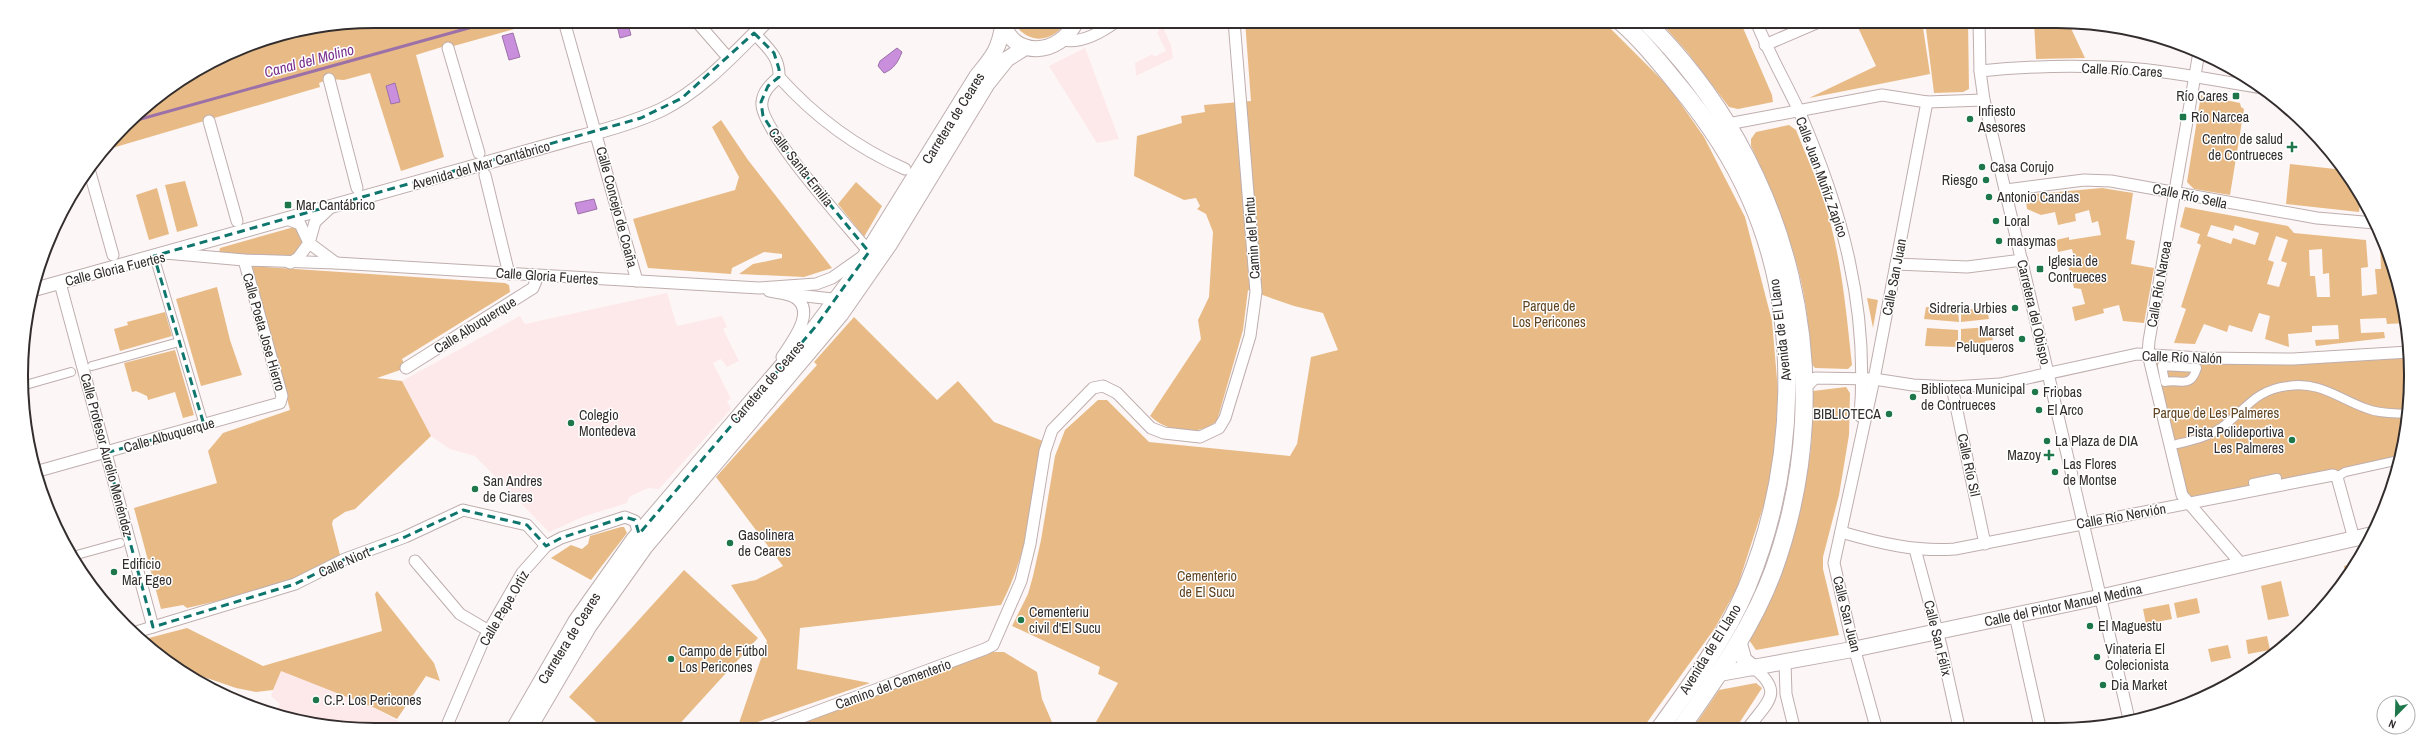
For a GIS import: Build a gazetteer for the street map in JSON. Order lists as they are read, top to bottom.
{
  "streets": {
    "main road": ["Carretera de Ceares", "Avenida de El Llano", "Calle del Pintor Manuel Medina"],
    "street": [
      "Calle Río Cares",
      "Avenida del Mar Cantábrico",
      "Calle Santa Emilia",
      "Calle Juan Muñíz Zapico",
      "Calle Río Sella",
      "Calle Concejo de Coaña",
      "Camin del Pintu",
      "Calle Gloria Fuertes",
      "Calle San Juan",
      "Calle Río Narcea",
      "Carretera del Obispo",
      "Calle Albuquerque",
      "Calle Poeta Jose Hierro",
      "Calle Río Nalón",
      "Calle Profesor Aurelio Menéndez",
      "Calle Río Sil",
      "Calle Río Nervión",
      "Calle Niort",
      "Calle Pepe Ortiz",
      "Calle San Félix",
      "Camino del Cementerio"
    ]
  },
  "crossings": [
    ["Calle Río Cares", "Calle Río Narcea"],
    ["Calle Río Cares", "Carretera del Obispo"],
    ["Carretera de Ceares", "Calle Santa Emilia"],
    ["Carretera de Ceares", "Calle Gloria Fuertes"],
    ["Carretera de Ceares", "Calle Pepe Ortiz"],
    ["Avenida del Mar Cantábrico", "Calle Concejo de Coaña"],
    ["Avenida del Mar Cantábrico", "Calle Gloria Fuertes"],
    ["Calle Santa Emilia", "Calle Gloria Fuertes"],
    ["Calle Juan Muñíz Zapico", "Calle San Juan"],
    ["Calle Juan Muñíz Zapico", "Calle Río Nalón"],
    ["Calle Río Sella", "Calle Río Narcea"],
    ["Calle Río Sella", "Carretera del Obispo"],
    ["Calle Concejo de Coaña", "Calle Gloria Fuertes"],
    ["Camin del Pintu", "Camino del Cementerio"],
    ["Calle Gloria Fuertes", "Calle Albuquerque"],
    ["Calle Gloria Fuertes", "Calle Poeta Jose Hierro"],
    ["Calle Gloria Fuertes", "Calle Profesor Aurelio Menéndez"],
    ["Calle San Juan", "Calle Río Nalón"],
    ["Calle San Juan", "Calle Río Nervión"],
    ["Calle San Juan", "Calle del Pintor Manuel Medina"],
    ["Calle Río Narcea", "Calle Río Nalón"],
    ["Calle Río Narcea", "Calle Río Nervión"],
    ["Calle Río Narcea", "Calle del Pintor Manuel Medina"],
    ["Carretera del Obispo", "Calle Río Nalón"],
    ["Carretera del Obispo", "Calle Río Nervión"],
    ["Carretera del Obispo", "Calle del Pintor Manuel Medina"],
    ["Calle Albuquerque", "Calle Poeta Jose Hierro"],
    ["Calle Albuquerque", "Calle Profesor Aurelio Menéndez"],
    ["Avenida de El Llano", "Calle Río Nalón"],
    ["Avenida de El Llano", "Calle del Pintor Manuel Medina"],
    ["Calle Río Nalón", "Calle Río Sil"],
    ["Calle Profesor Aurelio Menéndez", "Calle Niort"],
    ["Calle Río Sil", "Calle Río Nervión"],
    ["Calle Río Nervión", "Calle San Félix"],
    ["Calle Niort", "Calle Pepe Ortiz"],
    ["Calle del Pintor Manuel Medina", "Calle San Félix"]
  ],
  "water": ["Canal del Molino"],
  "parks": ["Parque de Los Pericones", "Parque de Les Palmeres", "Cementerio de El Sucu"],
  "places": {
    "transit": [
      "Río Cares",
      "Río Narcea",
      "Mar Cantábrico",
      "Iglesia de Contrueces"
    ],
    "other": [
      "Infiesto Asesores",
      "Casa Corujo",
      "Riesgo",
      "Antonio Candas",
      "Loral",
      "masymas",
      "Sidreria Urbies",
      "Marset Peluqueros",
      "Friobas",
      "Biblioteca Municipal de Contrueces",
      "El Arco",
      "BIBLIOTECA",
      "Colegio Montedeva",
      "Pista Polideportiva Les Palmeres",
      "La Plaza de DIA",
      "Las Flores de Montse",
      "San Andres de Ciares",
      "Gasolinera de Ceares",
      "Edificio Mar Egeo",
      "Cementeriu civil d'El Sucu",
      "El Maguestu",
      "Vinateria El Colecionista",
      "Campo de Fútbol Los Pericones",
      "Dia Market",
      "C.P. Los Pericones"
    ],
    "health": ["Centro de salud de Contrueces", "Mazoy"]
  },
  "north": "bottom left"
}
